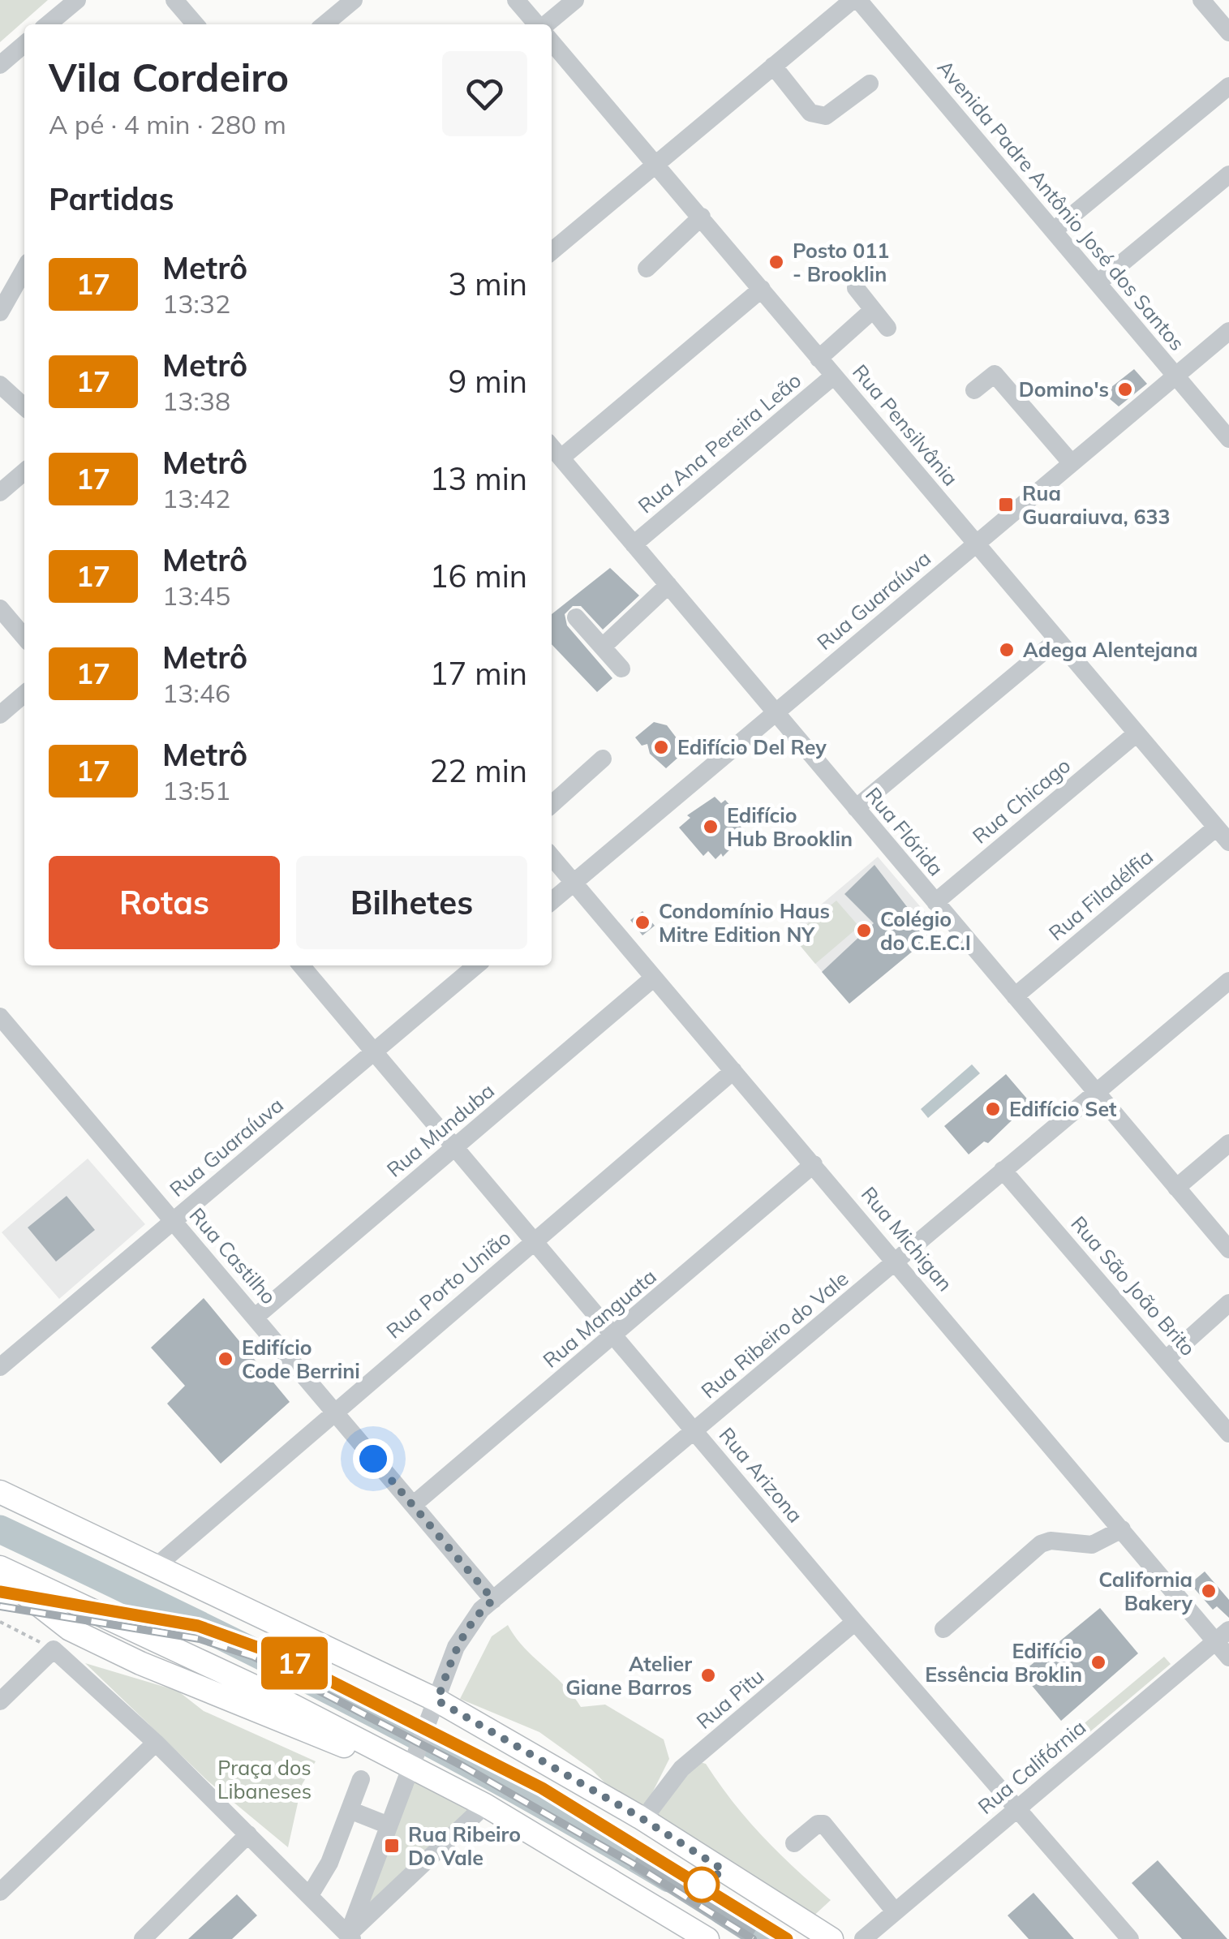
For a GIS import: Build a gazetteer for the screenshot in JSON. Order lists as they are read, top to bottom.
{
  "streets": {
    "street": [
      "Avenida Padre Antônio José dos Santos",
      "Rua Pensilvânia",
      "Rua Ana Pereira Leão",
      "Rua Guaraíuva",
      "Rua Chicago",
      "Rua Flórida",
      "Rua Filadélfia",
      "Rua Munduba",
      "Rua Michigan",
      "Rua Castilho",
      "Rua Porto União",
      "Rua São João Brito",
      "Rua Manguata",
      "Rua Ribeiro do Vale",
      "Rua Arizona",
      "Rua Pitu",
      "Rua Califórnia"
    ]
  },
  "crossings": [
    ["Avenida Padre Antônio José dos Santos", "Rua Guaraíuva"],
    ["Rua Pensilvânia", "Rua Ana Pereira Leão"],
    ["Rua Pensilvânia", "Rua Guaraíuva"],
    ["Rua Pensilvânia", "Rua Chicago"],
    ["Rua Pensilvânia", "Rua Filadélfia"],
    ["Rua Ana Pereira Leão", "Rua Flórida"],
    ["Rua Guaraíuva", "Rua Flórida"],
    ["Rua Guaraíuva", "Rua Michigan"],
    ["Rua Guaraíuva", "Rua Castilho"],
    ["Rua Guaraíuva", "Rua Arizona"],
    ["Rua Chicago", "Rua Flórida"],
    ["Rua Flórida", "Rua Filadélfia"],
    ["Rua Flórida", "Rua Ribeiro do Vale"],
    ["Rua Munduba", "Rua Michigan"],
    ["Rua Munduba", "Rua Castilho"],
    ["Rua Munduba", "Rua Arizona"],
    ["Rua Michigan", "Rua Porto União"],
    ["Rua Michigan", "Rua Manguata"],
    ["Rua Michigan", "Rua Ribeiro do Vale"],
    ["Rua Michigan", "Rua Califórnia"],
    ["Rua Castilho", "Rua Porto União"],
    ["Rua Castilho", "Rua Manguata"],
    ["Rua Castilho", "Rua Ribeiro do Vale"],
    ["Rua Porto União", "Rua Arizona"],
    ["Rua São João Brito", "Rua Ribeiro do Vale"],
    ["Rua Manguata", "Rua Arizona"],
    ["Rua Ribeiro do Vale", "Rua Arizona"],
    ["Rua Arizona", "Rua Pitu"],
    ["Rua Arizona", "Rua Califórnia"]
  ],
  "parks": ["Praça dos Libaneses"],
  "places": {
    "other": [
      "Posto 011 - Brooklin",
      "Domino's",
      "Adega Alentejana",
      "Edifício Del Rey",
      "Edifício Hub Brooklin",
      "Condomínio Haus Mitre Edition NY",
      "Colégio do C.E.C.I",
      "Edifício Set",
      "Edifício Code Berrini",
      "California Bakery",
      "Edifício Essência Broklin",
      "Atelier Giane Barros"
    ],
    "transit": ["Rua Guaraiuva, 633", "Rua Ribeiro Do Vale"]
  },
  "lines": ["metro line 17"],
  "page": {
    "on_map": "17",
    "heading": [
      ["Vila Cordeiro", "A pé · 4 min · 280 m"],
      "Partidas"
    ],
    "list": [
      {
        "mark": "17",
        "name": "Metrô",
        "note": "13:32",
        "value": "3 min"
      },
      {
        "mark": "17",
        "name": "Metrô",
        "note": "13:38",
        "value": "9 min"
      },
      {
        "mark": "17",
        "name": "Metrô",
        "note": "13:42",
        "value": "13 min"
      },
      {
        "mark": "17",
        "name": "Metrô",
        "note": "13:45",
        "value": "16 min"
      },
      {
        "mark": "17",
        "name": "Metrô",
        "note": "13:46",
        "value": "17 min"
      },
      {
        "mark": "17",
        "name": "Metrô",
        "note": "13:51",
        "value": "22 min"
      }
    ],
    "buttons": ["Rotas", "Bilhetes"]
  }
}
